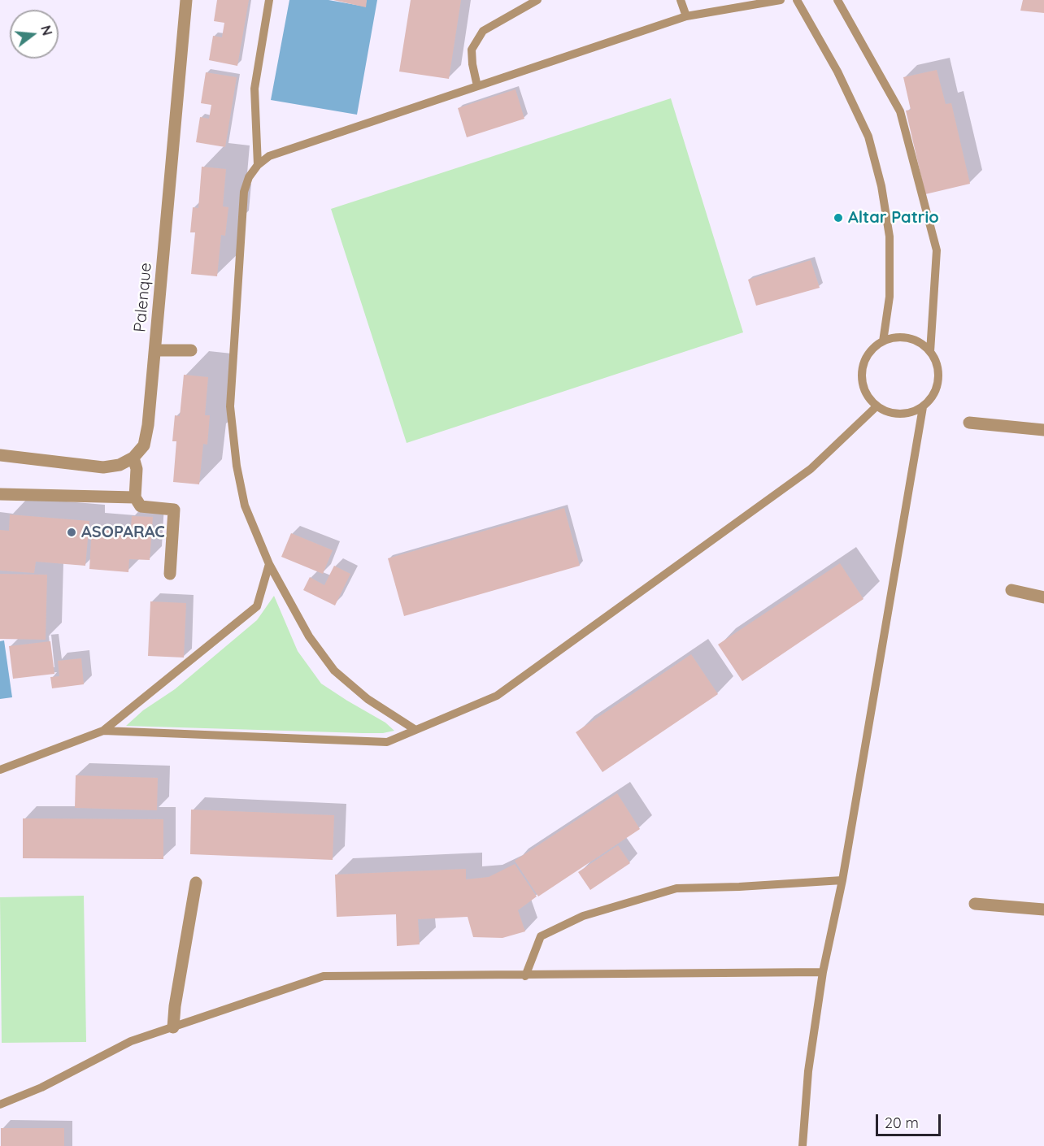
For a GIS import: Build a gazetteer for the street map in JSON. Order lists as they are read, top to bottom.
{
  "streets": {
    "street": ["Palenque"]
  },
  "places": ["Altar Patrio", "ASOPARAC"],
  "scale_bar": "20 m",
  "north": "right"
}
